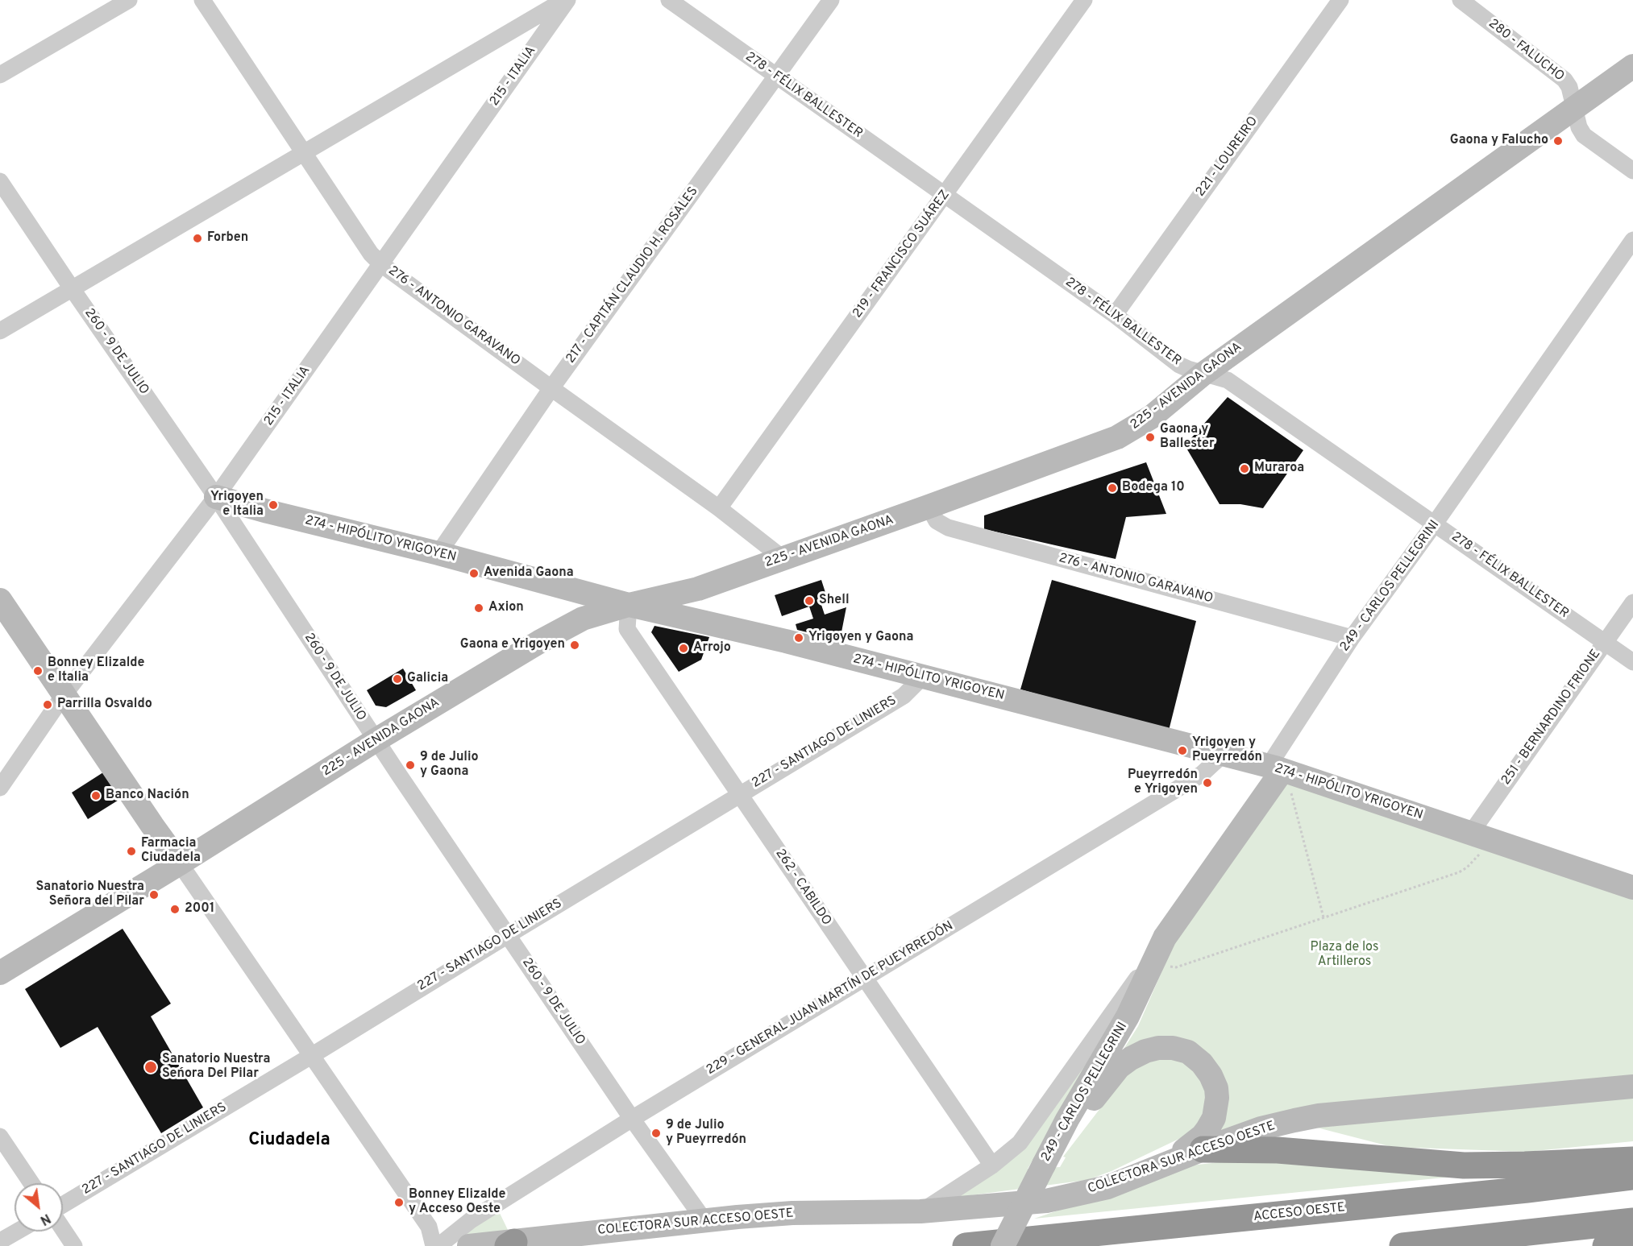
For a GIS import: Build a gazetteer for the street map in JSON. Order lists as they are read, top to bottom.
{
  "streets": {
    "highway": ["ACCESO OESTE"],
    "street": [
      "280 - FALUCHO",
      "215 - ITALIA",
      "278 - FÉLIX BALLESTER",
      "221 - LOUREIRO",
      "219 - FRANCISCO SUÁREZ",
      "217 - CAPITÁN CLAUDIO H. ROSALES",
      "276 - ANTONIO GARAVANO",
      "260 - 9 DE JULIO",
      "225 - AVENIDA GAONA",
      "274 - HIPÓLITO YRIGOYEN",
      "249 - CARLOS PELLEGRINI",
      "251 - BERNARDINO FRIONE",
      "227 - SANTIAGO DE LINIERS",
      "262 - CABILDO",
      "229 - GENERAL JUAN MARTÍN DE PUEYRREDÓN",
      "COLECTORA SUR ACCESO OESTE"
    ]
  },
  "crossings": [
    ["280 - FALUCHO", "225 - AVENIDA GAONA"],
    ["215 - ITALIA", "276 - ANTONIO GARAVANO"],
    ["215 - ITALIA", "260 - 9 DE JULIO"],
    ["215 - ITALIA", "274 - HIPÓLITO YRIGOYEN"],
    ["278 - FÉLIX BALLESTER", "221 - LOUREIRO"],
    ["278 - FÉLIX BALLESTER", "219 - FRANCISCO SUÁREZ"],
    ["278 - FÉLIX BALLESTER", "217 - CAPITÁN CLAUDIO H. ROSALES"],
    ["278 - FÉLIX BALLESTER", "225 - AVENIDA GAONA"],
    ["278 - FÉLIX BALLESTER", "249 - CARLOS PELLEGRINI"],
    ["278 - FÉLIX BALLESTER", "251 - BERNARDINO FRIONE"],
    ["219 - FRANCISCO SUÁREZ", "276 - ANTONIO GARAVANO"],
    ["217 - CAPITÁN CLAUDIO H. ROSALES", "276 - ANTONIO GARAVANO"],
    ["217 - CAPITÁN CLAUDIO H. ROSALES", "274 - HIPÓLITO YRIGOYEN"],
    ["276 - ANTONIO GARAVANO", "225 - AVENIDA GAONA"],
    ["276 - ANTONIO GARAVANO", "249 - CARLOS PELLEGRINI"],
    ["260 - 9 DE JULIO", "225 - AVENIDA GAONA"],
    ["260 - 9 DE JULIO", "274 - HIPÓLITO YRIGOYEN"],
    ["260 - 9 DE JULIO", "227 - SANTIAGO DE LINIERS"],
    ["260 - 9 DE JULIO", "229 - GENERAL JUAN MARTÍN DE PUEYRREDÓN"],
    ["260 - 9 DE JULIO", "COLECTORA SUR ACCESO OESTE"],
    ["225 - AVENIDA GAONA", "274 - HIPÓLITO YRIGOYEN"],
    ["225 - AVENIDA GAONA", "262 - CABILDO"],
    ["274 - HIPÓLITO YRIGOYEN", "249 - CARLOS PELLEGRINI"],
    ["274 - HIPÓLITO YRIGOYEN", "251 - BERNARDINO FRIONE"],
    ["274 - HIPÓLITO YRIGOYEN", "227 - SANTIAGO DE LINIERS"],
    ["274 - HIPÓLITO YRIGOYEN", "262 - CABILDO"],
    ["274 - HIPÓLITO YRIGOYEN", "229 - GENERAL JUAN MARTÍN DE PUEYRREDÓN"],
    ["249 - CARLOS PELLEGRINI", "262 - CABILDO"],
    ["249 - CARLOS PELLEGRINI", "COLECTORA SUR ACCESO OESTE"],
    ["227 - SANTIAGO DE LINIERS", "262 - CABILDO"],
    ["262 - CABILDO", "229 - GENERAL JUAN MARTÍN DE PUEYRREDÓN"]
  ],
  "districts": ["Ciudadela"],
  "parks": ["Plaza de los Artilleros"],
  "places": [
    "Gaona y Falucho",
    "Forben",
    "Gaona y Ballester",
    "Muraroa",
    "Bodega 10",
    "Yrigoyen e Italia",
    "Avenida Gaona",
    "Shell",
    "Axion",
    "Yrigoyen y Gaona",
    "Gaona e Yrigoyen",
    "Arrojo",
    "Bonney Elizalde e Italia",
    "Galicia",
    "Parrilla Osvaldo",
    "Yrigoyen y Pueyrredón",
    "9 de Julio y Gaona",
    "Pueyrredón e Yrigoyen",
    "Banco Nación",
    "Farmacia Ciudadela",
    "Sanatorio Nuestra Señora del Pilar",
    "2001",
    "Sanatorio Nuestra Seńora Del Pilar",
    "9 de Julio y Pueyrredón",
    "Bonney Elizalde y Acceso Oeste"
  ],
  "north": "bottom right"
}
